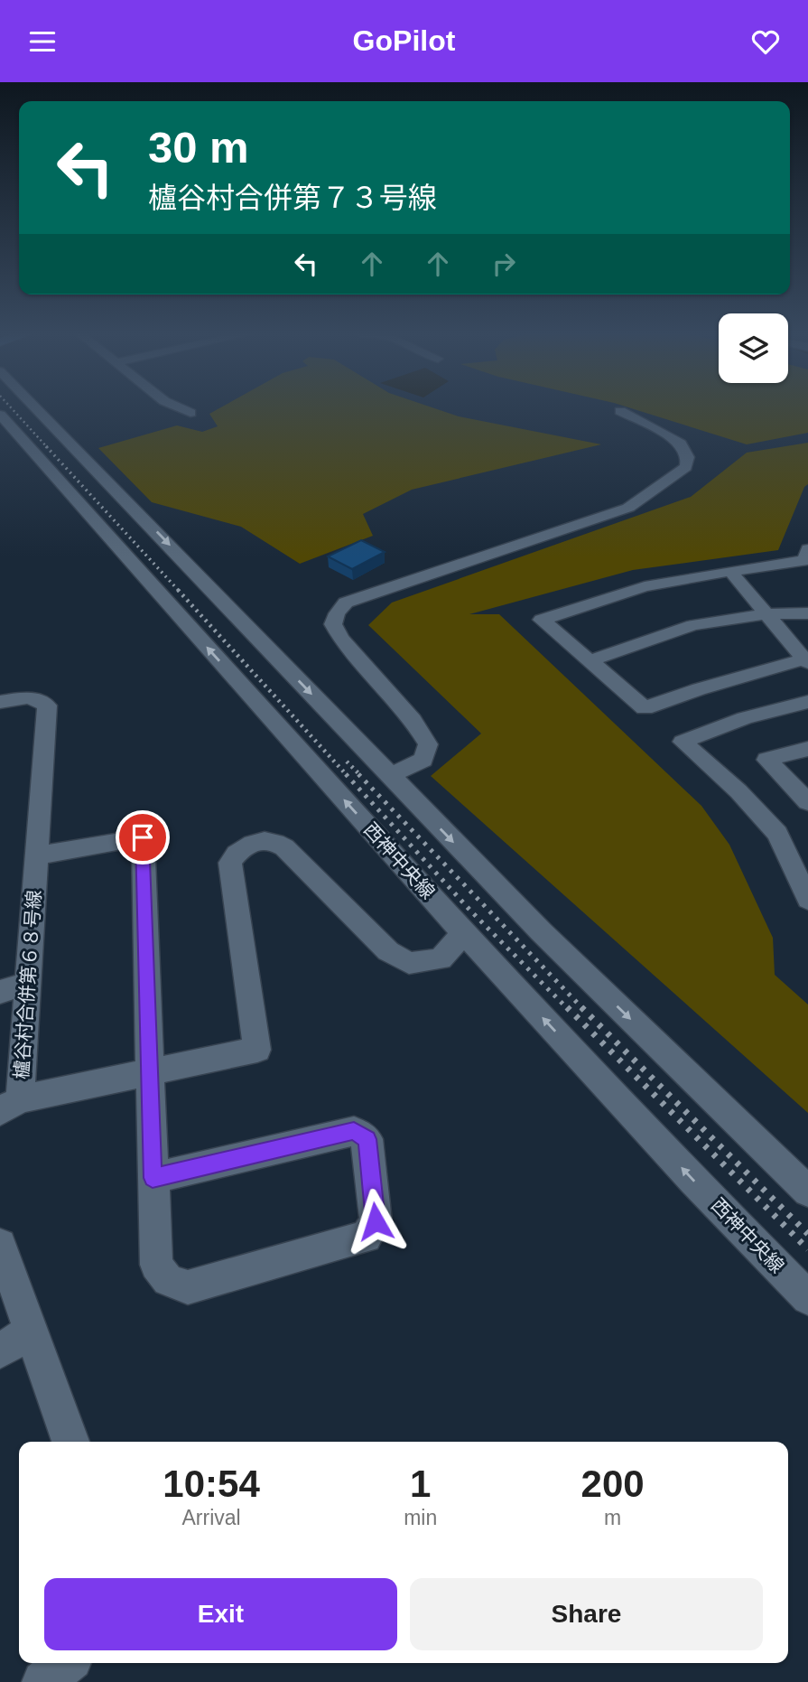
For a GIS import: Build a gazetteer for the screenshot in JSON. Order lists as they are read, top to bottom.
{
  "streets": {
    "street": ["西神中央線", "櫨谷村合併第６８号線"]
  },
  "crossings": [
    ["西神中央線", "櫨谷村合併第６８号線"]
  ],
  "page": {
    "header": "GoPilot",
    "turn": ["30 m", "櫨谷村合併第７３号線"],
    "eta": [
      "10:54",
      "Arrival",
      "1",
      "min",
      "200",
      "m"
    ],
    "buttons": ["Exit", "Share"]
  }
}
